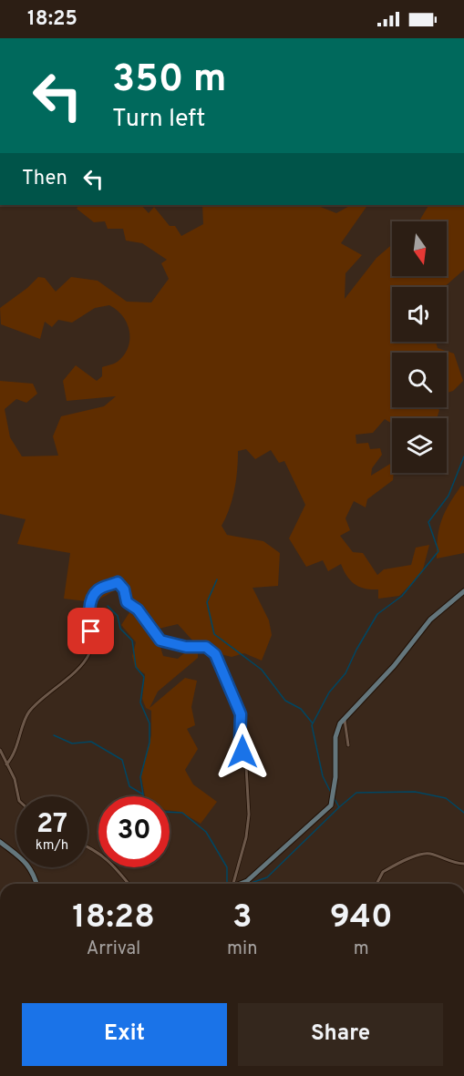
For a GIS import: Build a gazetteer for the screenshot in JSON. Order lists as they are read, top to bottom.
{
  "north": "bottom",
  "page": {
    "status": "18:25",
    "turn": ["350 m", "Turn left"],
    "then": "Then",
    "speed": "27 km/h",
    "limit": "30",
    "eta": [
      "18:28",
      "Arrival",
      "3",
      "min",
      "940",
      "m"
    ],
    "buttons": ["Exit", "Share"]
  }
}
